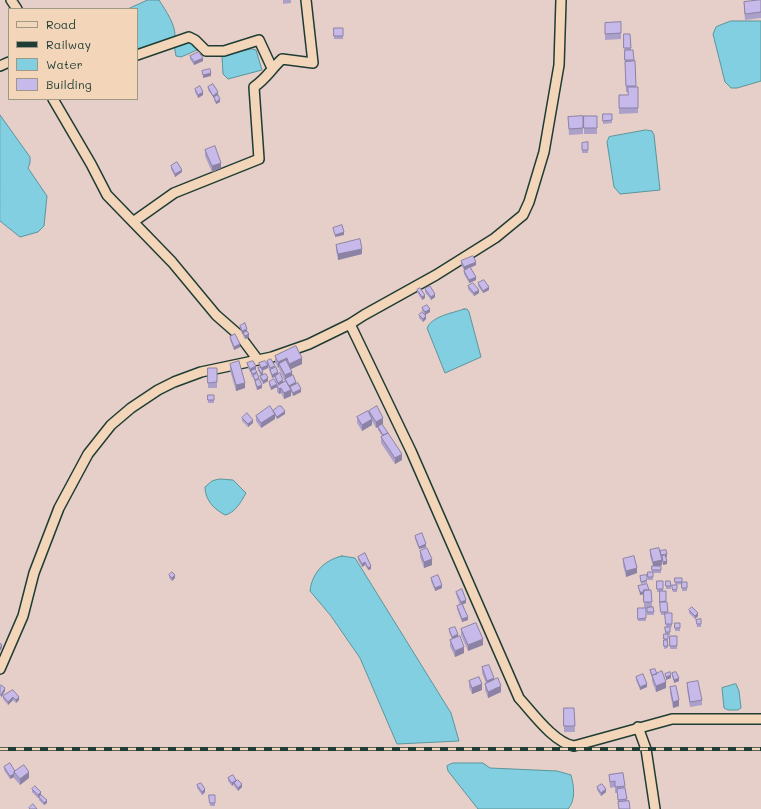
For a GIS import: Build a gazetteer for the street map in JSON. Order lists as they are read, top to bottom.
{
  "legend": [
    "Road",
    "Railway",
    "Water",
    "Building"
  ]
}
